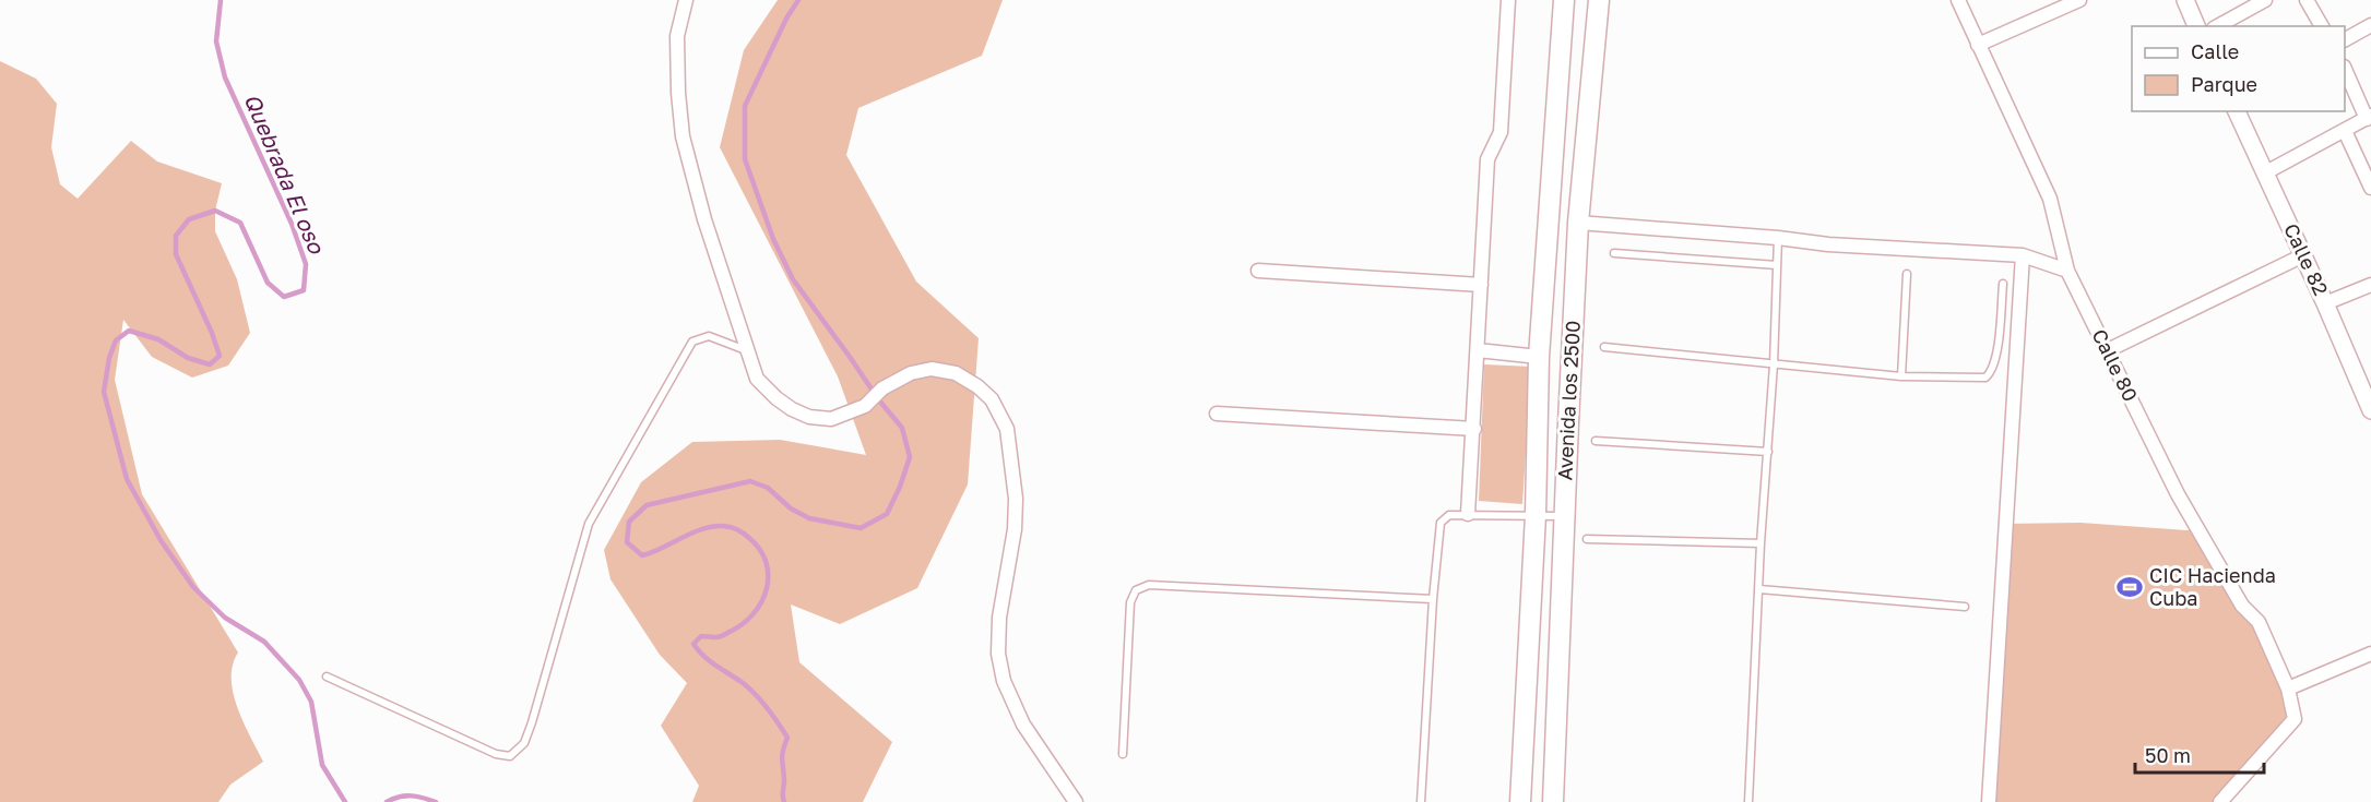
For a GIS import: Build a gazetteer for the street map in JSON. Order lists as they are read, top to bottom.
{
  "streets": {
    "main road": ["Avenida los 2500"],
    "street": ["Calle 82", "Calle 80"]
  },
  "water": ["Quebrada El oso"],
  "places": {
    "sports": ["CIC Hacienda Cuba"]
  },
  "legend": ["Calle", "Parque"],
  "scale_bar": "50 m"
}
